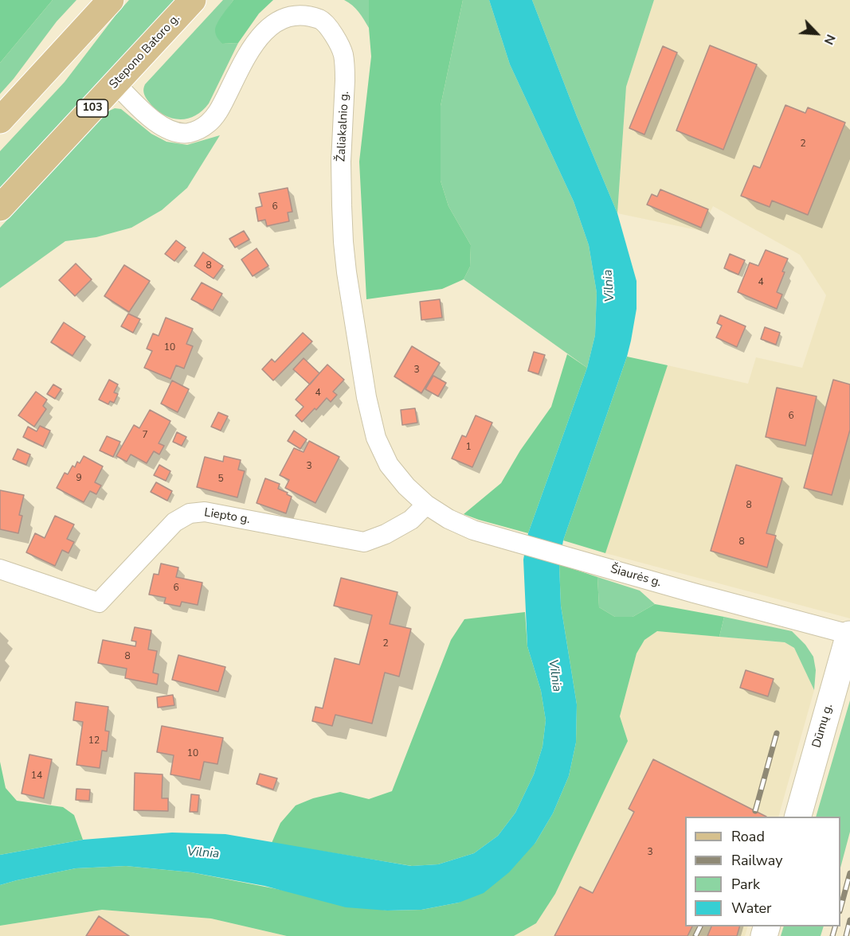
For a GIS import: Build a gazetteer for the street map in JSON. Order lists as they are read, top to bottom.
{
  "streets": {
    "main road": ["Stepono Batoro g.", "103", "Dūmų g."],
    "street": ["Žaliakalnio g.", "Liepto g.", "Šiaurės g."]
  },
  "crossings": [
    ["Stepono Batoro g.", "Žaliakalnio g."],
    ["Žaliakalnio g.", "Liepto g."],
    ["Žaliakalnio g.", "Šiaurės g."],
    ["Liepto g.", "Šiaurės g."],
    ["Šiaurės g.", "Dūmų g."]
  ],
  "water": ["Vilnia"],
  "house_numbers": [
    "2",
    "6",
    "8",
    "4",
    "10",
    "3",
    "4",
    "6",
    "7",
    "1",
    "3",
    "9",
    "5",
    "8",
    "8",
    "6",
    "2",
    "8",
    "12",
    "10",
    "14",
    "3"
  ],
  "legend": [
    "Road",
    "Railway",
    "Park",
    "Water"
  ],
  "north": "bottom right"
}
